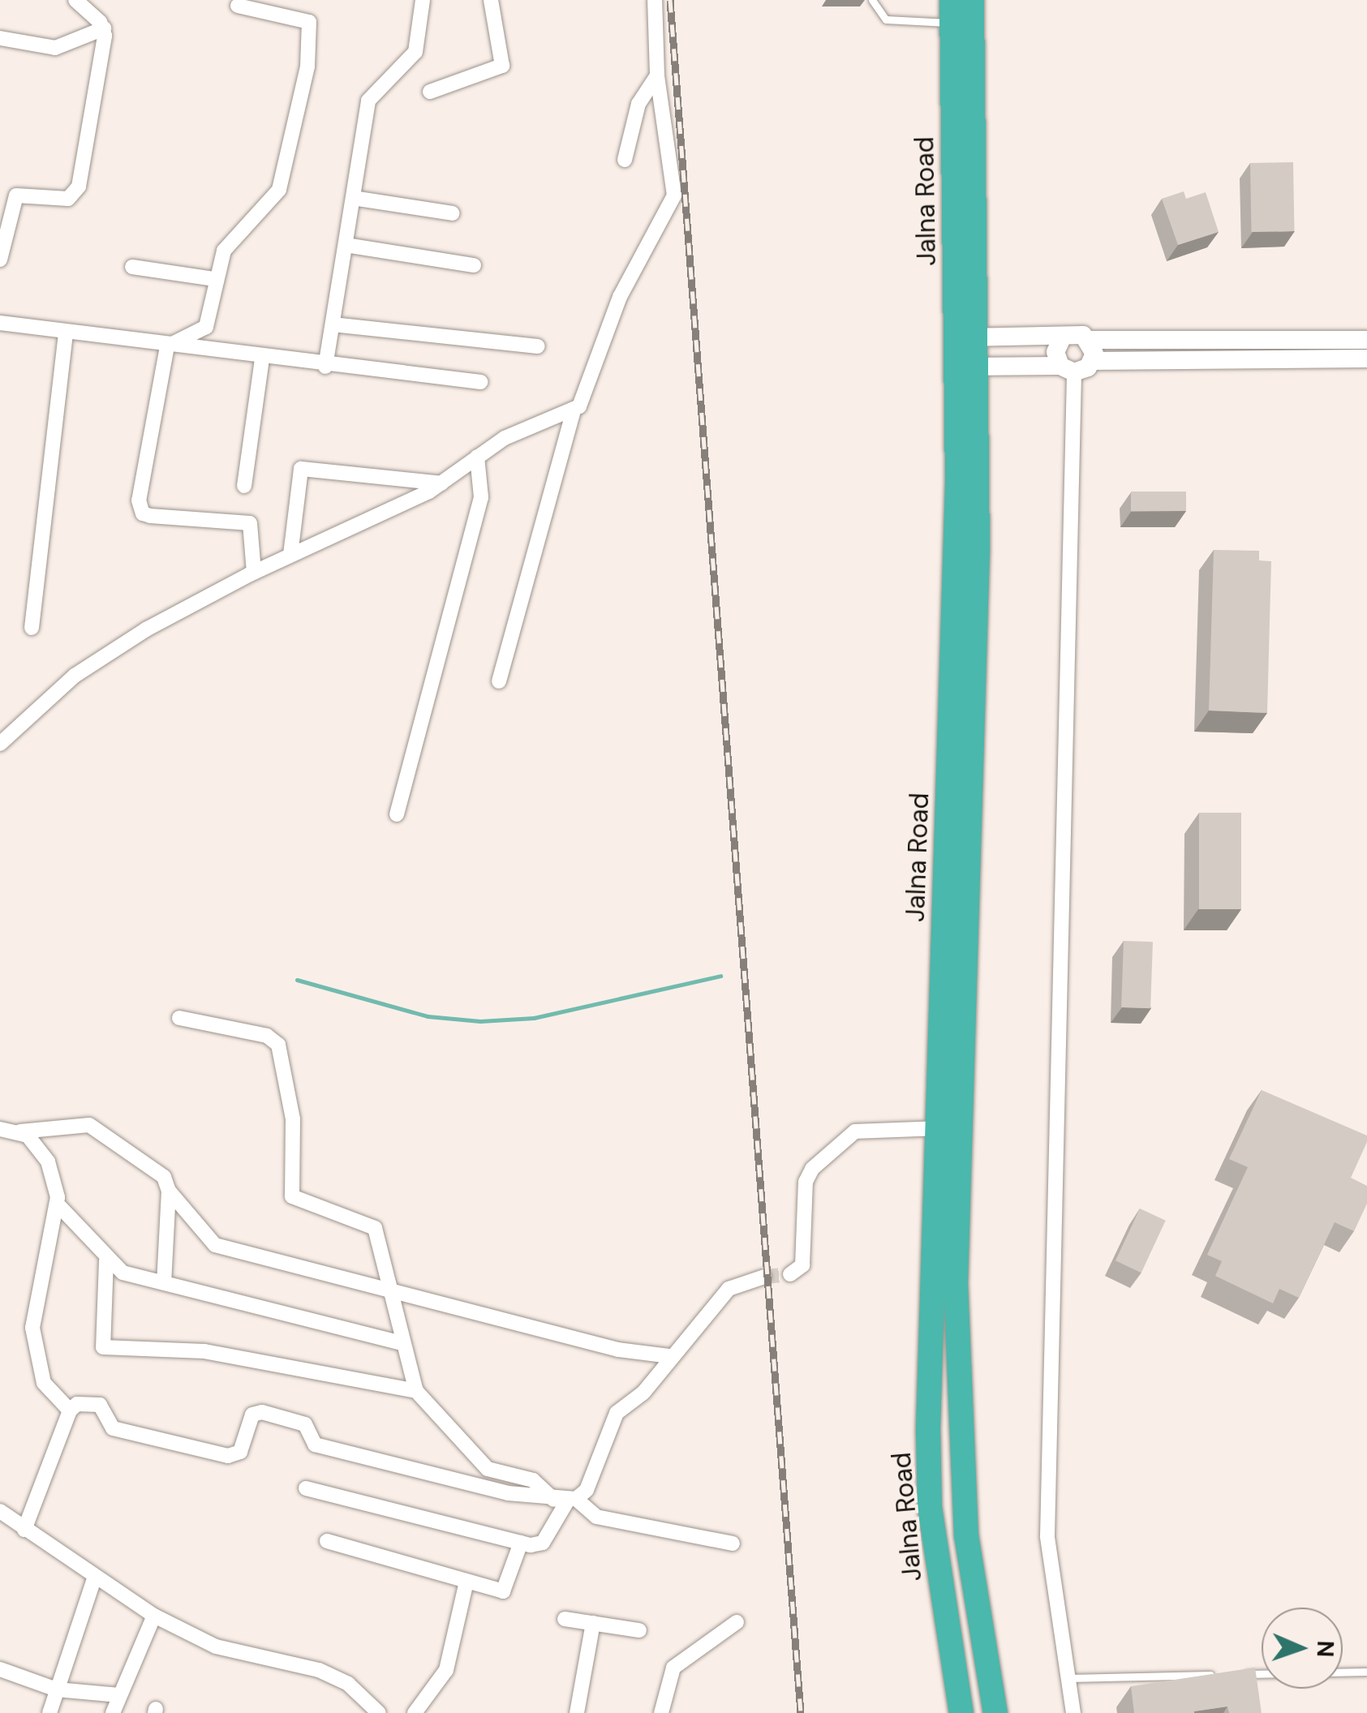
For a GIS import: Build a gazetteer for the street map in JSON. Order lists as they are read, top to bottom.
{
  "streets": {
    "highway": ["Jalna Road"]
  },
  "north": "right"
}
